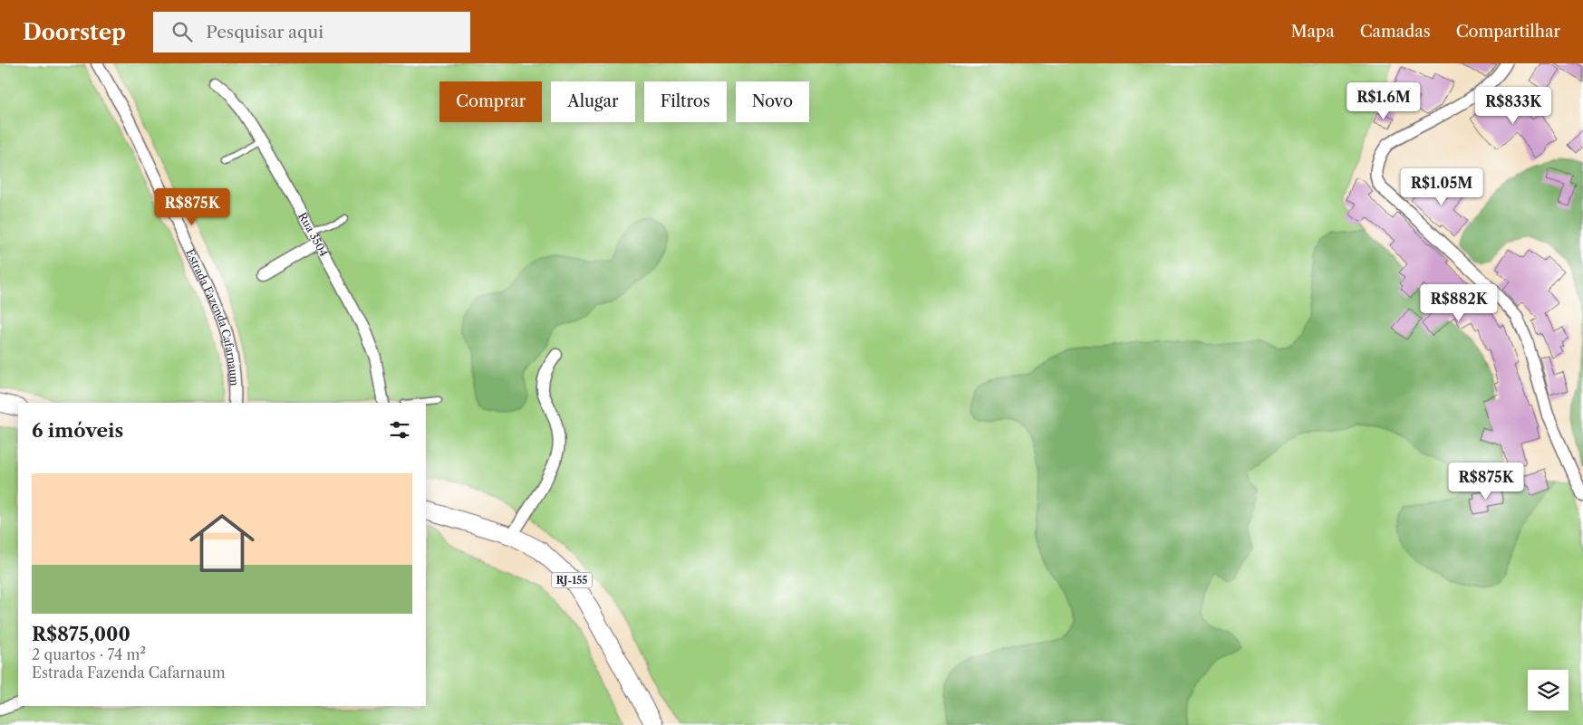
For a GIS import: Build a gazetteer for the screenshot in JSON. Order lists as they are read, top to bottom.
{
  "streets": {
    "main road": ["RJ-155"],
    "street": ["Rua 3504", "Estrada Fazenda Cafarnaum"]
  },
  "page": {
    "header": "Doorstep",
    "search": "Pesquisar aqui",
    "nav": ["Mapa", "Camadas", "Compartilhar"],
    "chip": [
      "Comprar",
      "Alugar",
      "Filtros",
      "Novo"
    ],
    "price": [
      "R$1.6M",
      "R$833K",
      "R$1.05M",
      "R$875K",
      "R$882K",
      "R$875K"
    ],
    "heading": "6 imóveis",
    "list": [
      {
        "name": "R$875,000",
        "note": "2 quartos · 74 m² · Estrada Fazenda Cafarnaum"
      }
    ]
  }
}
